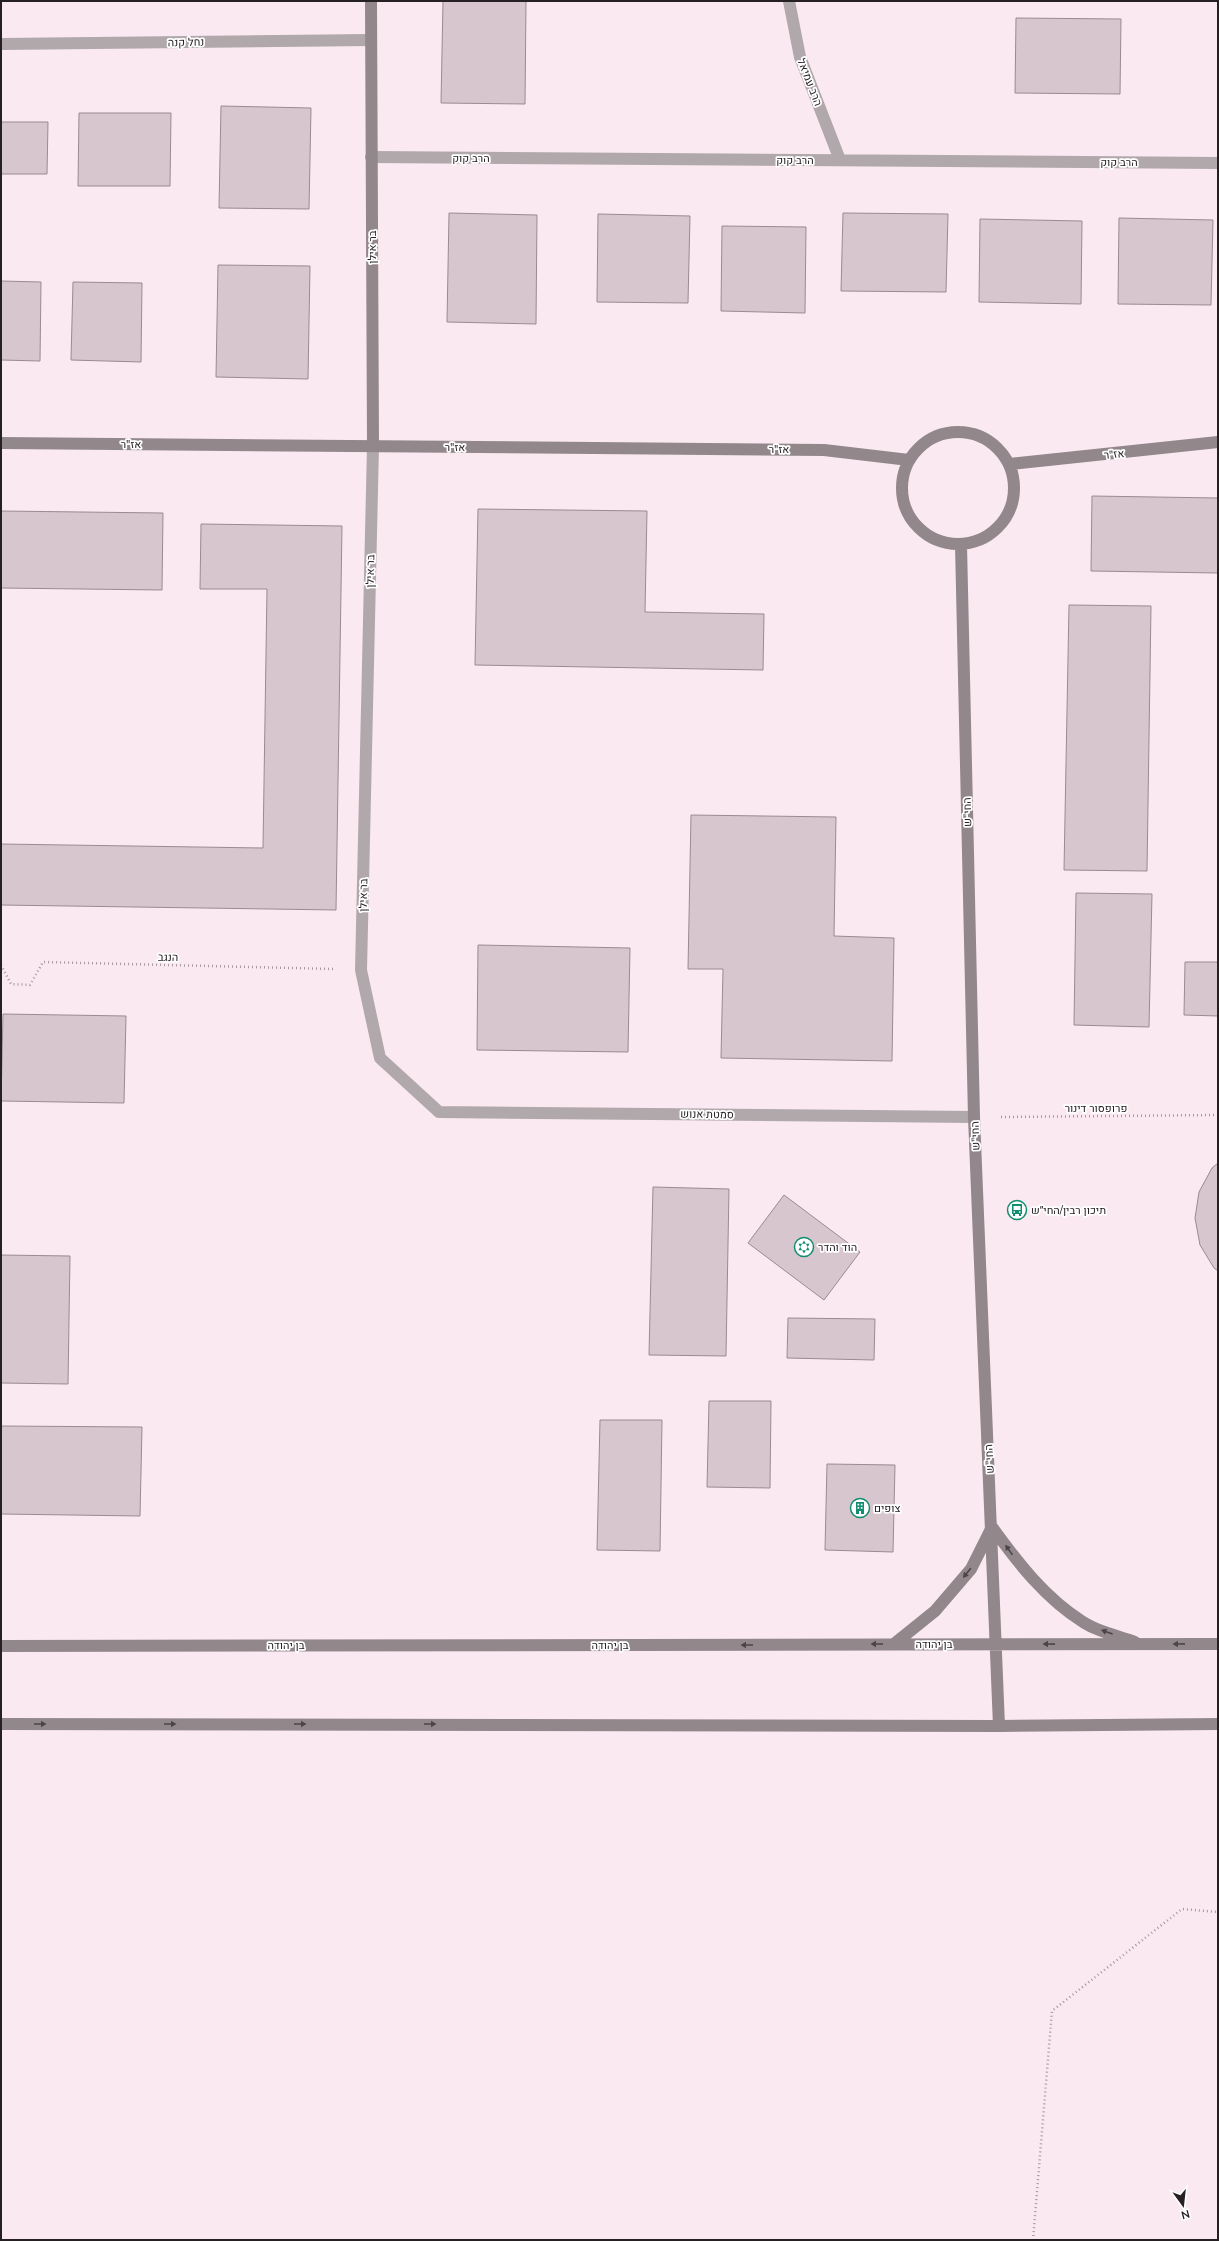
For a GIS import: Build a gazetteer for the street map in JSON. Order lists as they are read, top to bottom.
{
  "streets": {
    "street": [
      "נחל קנה",
      "הרב עמיאל",
      "הרב קוק",
      "בר אילן",
      "אז\"ר",
      "החי\"ש",
      "סמטת אנוש",
      "בן יהודה"
    ],
    "path": ["הנגב", "פרופסור דינור"]
  },
  "crossings": [
    ["נחל קנה", "בר אילן"],
    ["הרב עמיאל", "הרב קוק"],
    ["הרב קוק", "בר אילן"],
    ["בר אילן", "אז\"ר"],
    ["בר אילן", "הנגב"],
    ["בר אילן", "סמטת אנוש"],
    ["אז\"ר", "החי\"ש"],
    ["החי\"ש", "פרופסור דינור"],
    ["החי\"ש", "סמטת אנוש"],
    ["החי\"ש", "בן יהודה"],
    ["פרופסור דינור", "סמטת אנוש"]
  ],
  "places": {
    "bus stop": ["תיכון רבין/החי״ש"],
    "synagogue": ["הוד והדר"],
    "building": ["צופים"]
  },
  "north": "bottom"
}
